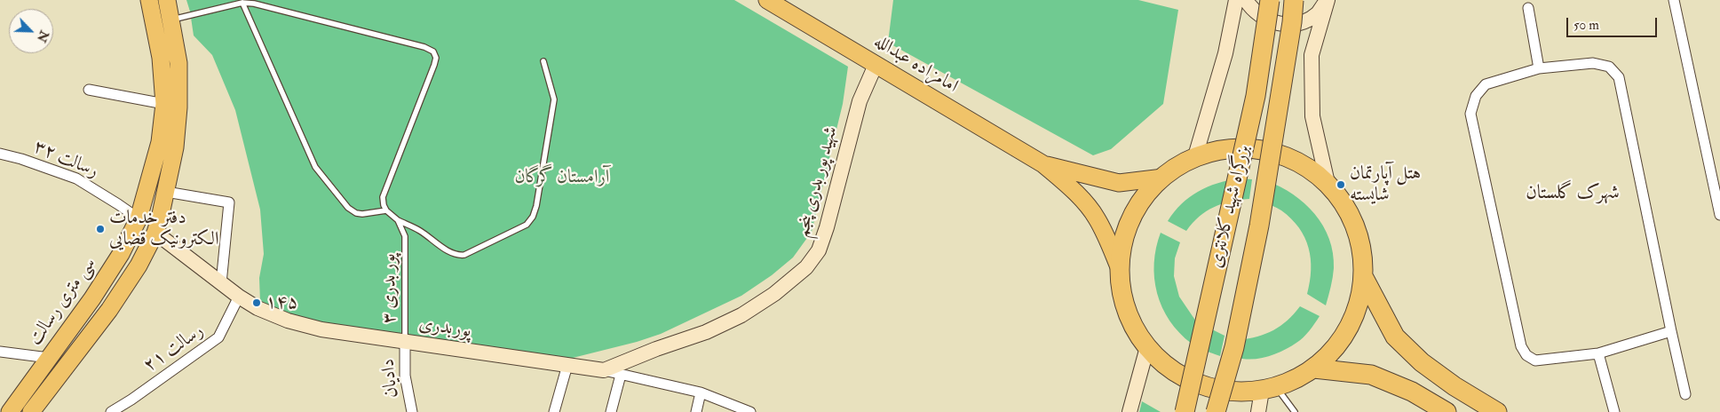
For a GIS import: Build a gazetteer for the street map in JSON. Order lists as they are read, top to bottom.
{
  "streets": {
    "highway": ["بزرگراه شهید کلانتری"],
    "main road": [
      "امامزاده عبدالله",
      "شهید پور بدری پنجم",
      "سی متری رسالت",
      "پوربدری"
    ],
    "street": ["۳۲ رسالت", "۲۱ رسالت", "دادیان"],
    "lane": ["پور بدری ۳"]
  },
  "crossings": [
    ["امامزاده عبدالله", "شهید پور بدری پنجم"],
    ["۳۲ رسالت", "سی متری رسالت"],
    ["شهید پور بدری پنجم", "پوربدری"],
    ["پور بدری ۳", "پوربدری"],
    ["پور بدری ۳", "دادیان"],
    ["سی متری رسالت", "پوربدری"],
    ["پوربدری", "۲۱ رسالت"],
    ["پوربدری", "دادیان"]
  ],
  "districts": ["شهرک گلستان"],
  "parks": ["آرامستان گرگان"],
  "places": ["هتل آپارتمان شایسته", "دفتر خدمات الکترونیک قضایی", "۱۴۵"],
  "scale_bar": "50 m",
  "north": "bottom right"
}
